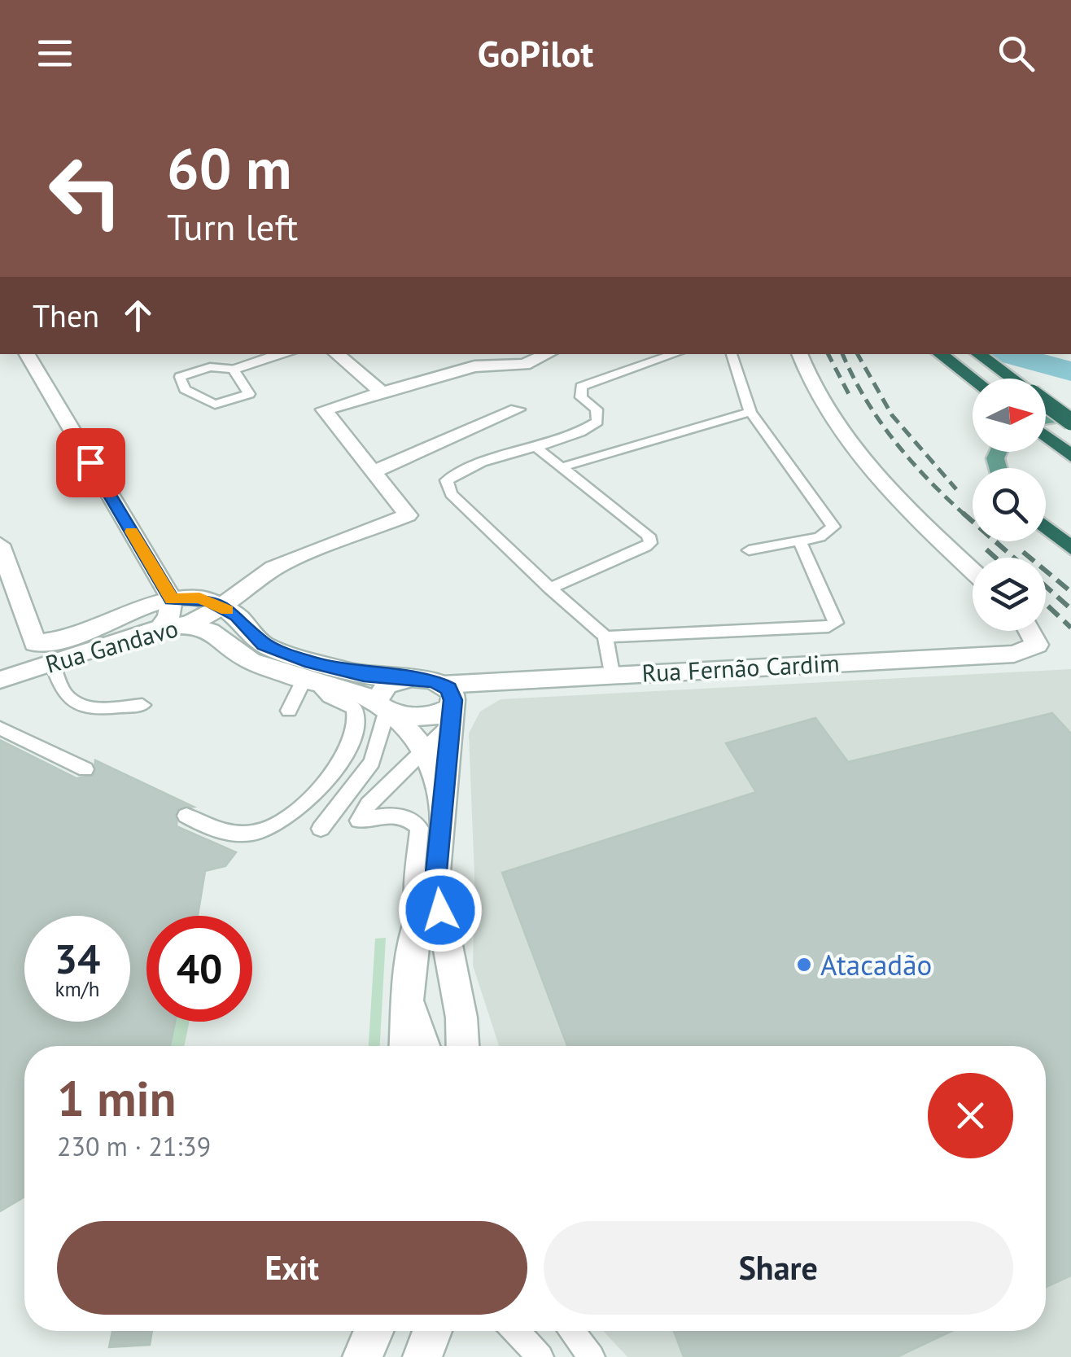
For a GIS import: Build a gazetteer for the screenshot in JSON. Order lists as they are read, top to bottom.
{
  "streets": {
    "street": ["Rua Gandavo", "Rua Fernão Cardim"]
  },
  "places": ["Atacadão"],
  "north": "right",
  "page": {
    "header": "GoPilot",
    "turn": ["60 m", "Turn left"],
    "then": "Then",
    "speed": "34 km/h",
    "limit": "40",
    "heading": ["1 min", "230 m · 21:39"],
    "buttons": ["Exit", "Share"]
  }
}
